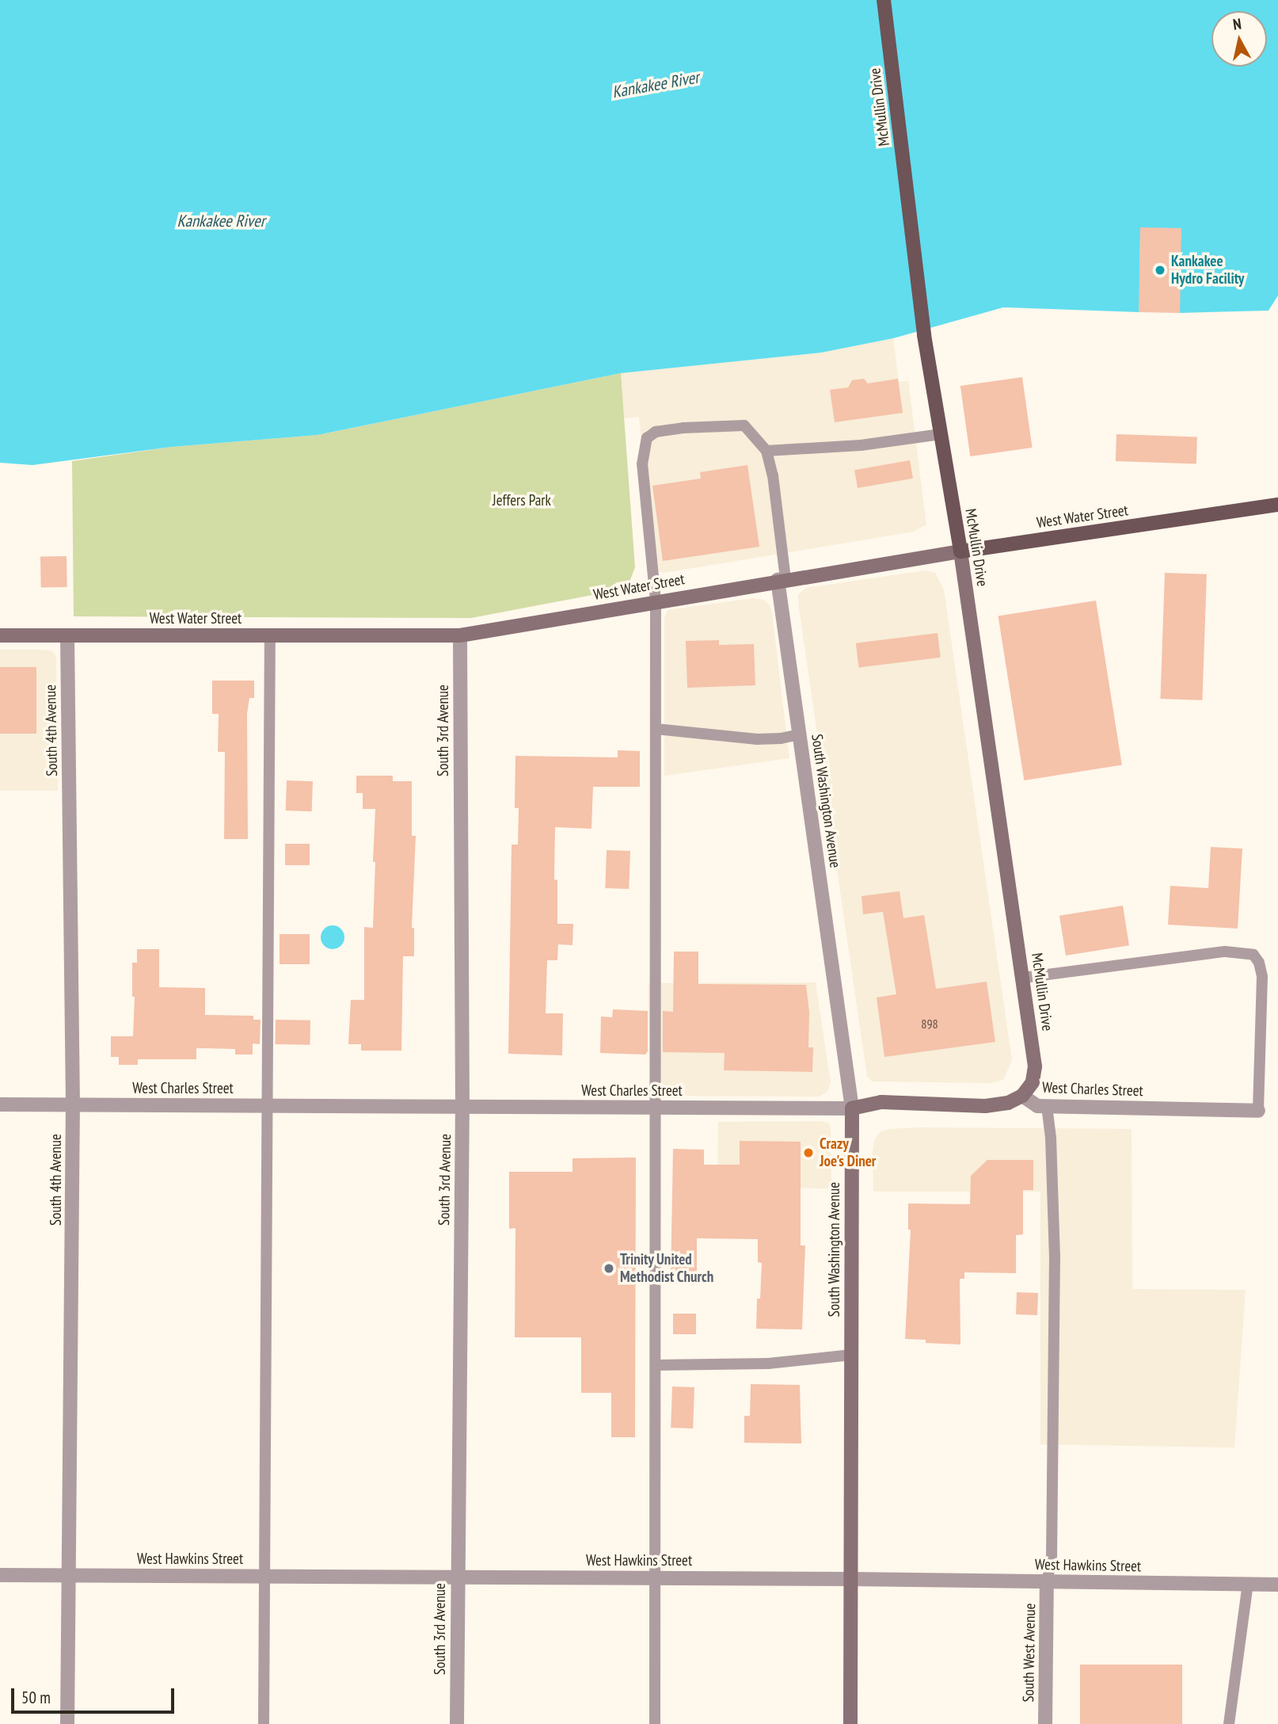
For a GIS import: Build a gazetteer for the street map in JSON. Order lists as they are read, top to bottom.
{
  "streets": {
    "main road": [
      "McMullin Drive",
      "West Water Street",
      "South Washington Avenue",
      "West Charles Street"
    ],
    "street": [
      "South 4th Avenue",
      "South 3rd Avenue",
      "West Hawkins Street",
      "South West Avenue"
    ]
  },
  "crossings": [
    ["McMullin Drive", "West Water Street"],
    ["McMullin Drive", "West Charles Street"],
    ["West Water Street", "South 4th Avenue"],
    ["West Water Street", "South 3rd Avenue"],
    ["West Water Street", "South Washington Avenue"],
    ["South 4th Avenue", "West Charles Street"],
    ["South 4th Avenue", "West Hawkins Street"],
    ["South 3rd Avenue", "West Charles Street"],
    ["South 3rd Avenue", "West Hawkins Street"],
    ["South Washington Avenue", "West Charles Street"],
    ["South Washington Avenue", "West Hawkins Street"],
    ["West Hawkins Street", "South West Avenue"]
  ],
  "water": ["Kankakee River"],
  "parks": ["Jeffers Park"],
  "places": ["Kankakee Hydro Facility", "Crazy Joe's Diner", "Trinity United Methodist Church"],
  "house_numbers": ["898"],
  "scale_bar": "50 m",
  "north": "top"
}
